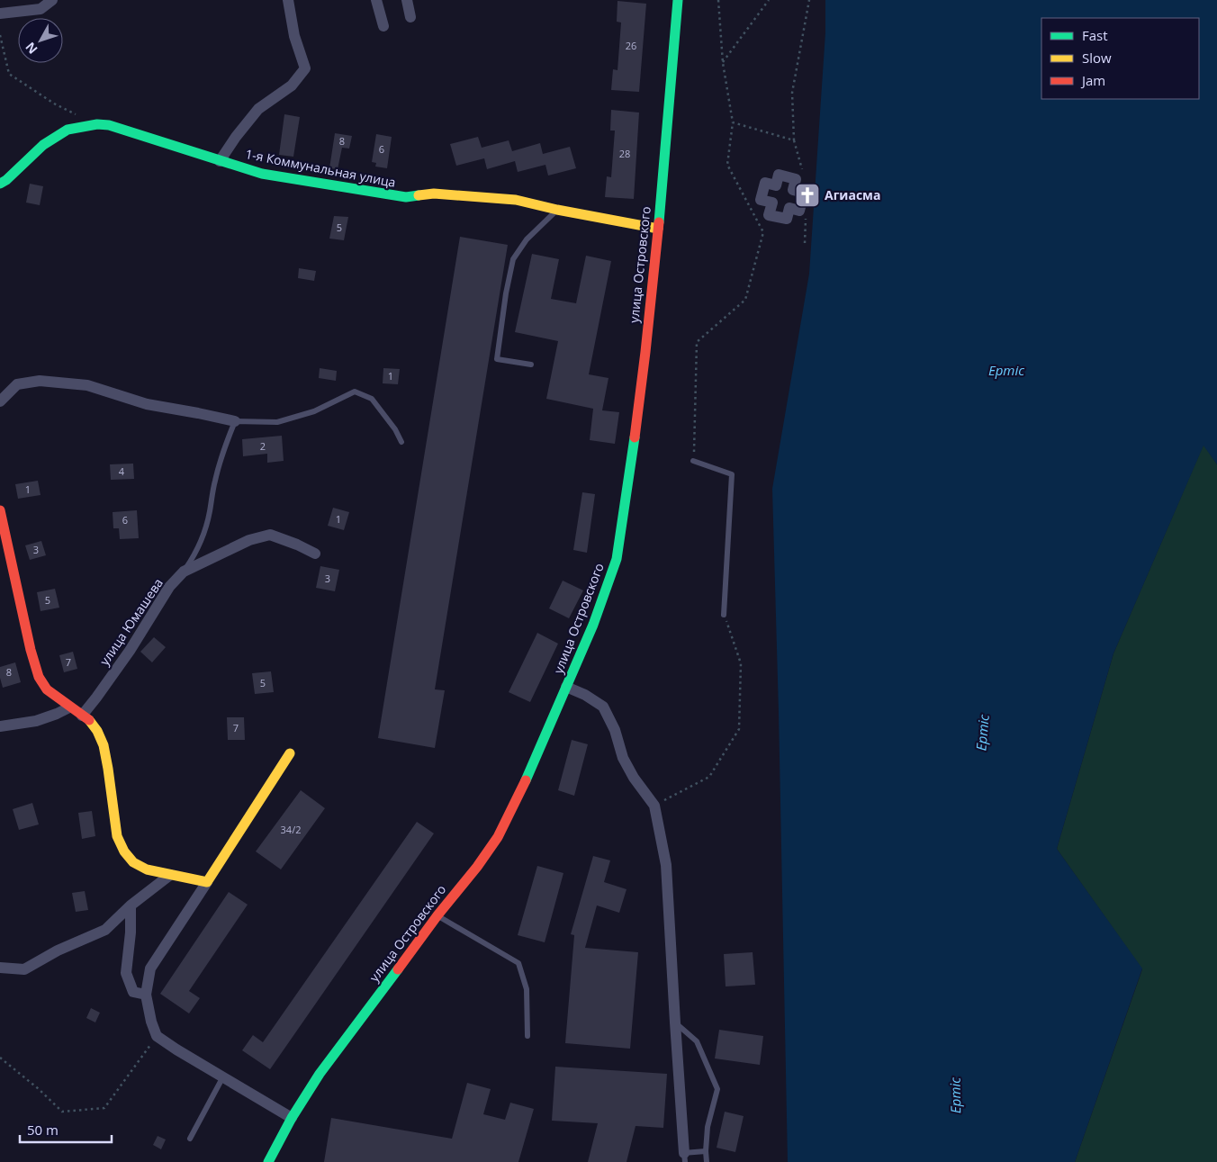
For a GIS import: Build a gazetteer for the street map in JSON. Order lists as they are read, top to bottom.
{
  "streets": {
    "street": ["1-я Коммунальная улица", "улица Островского", "улица Юмашева"]
  },
  "crossings": [
    ["1-я Коммунальная улица", "улица Островского"]
  ],
  "water": ["Ертіс"],
  "places": {
    "church": ["Агиасма"]
  },
  "house_numbers": [
    "26",
    "8",
    "6",
    "28",
    "5",
    "1",
    "2",
    "4",
    "1",
    "1",
    "6",
    "3",
    "3",
    "5",
    "7",
    "8",
    "5",
    "7",
    "34/2"
  ],
  "legend": ["Fast", "Slow", "Jam"],
  "scale_bar": "50 m",
  "north": "bottom left"
}
